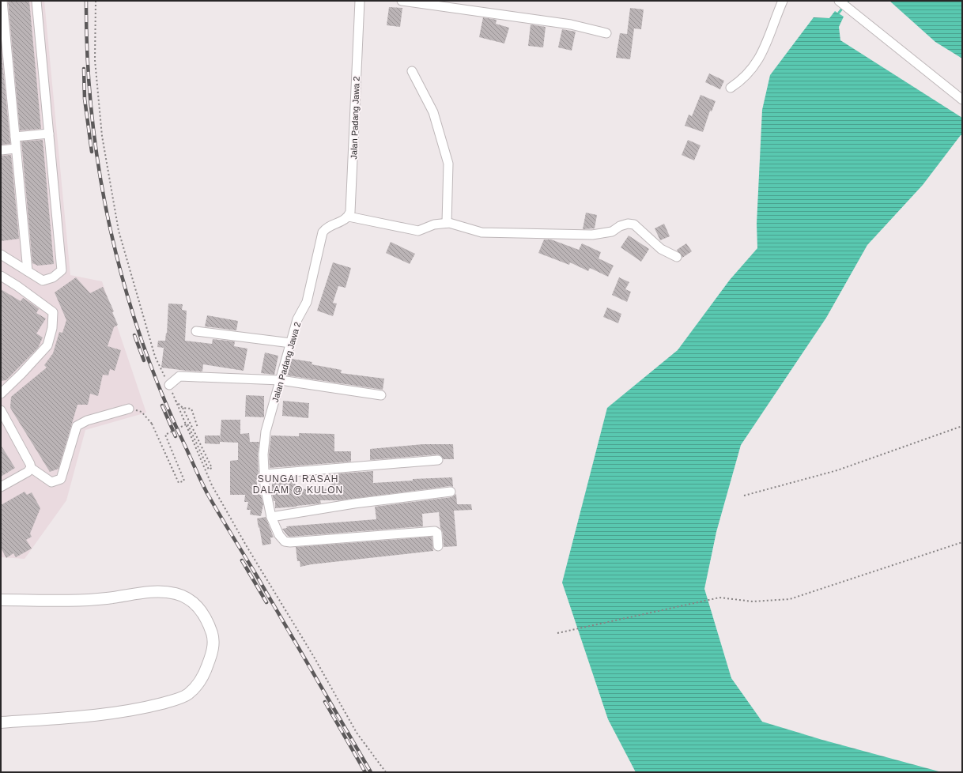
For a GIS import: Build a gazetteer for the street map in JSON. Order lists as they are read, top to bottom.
{
  "streets": {
    "street": ["Jalan Padang Jawa 2"]
  },
  "districts": ["SUNGAI RASAH DALAM @ KULON"]
}
